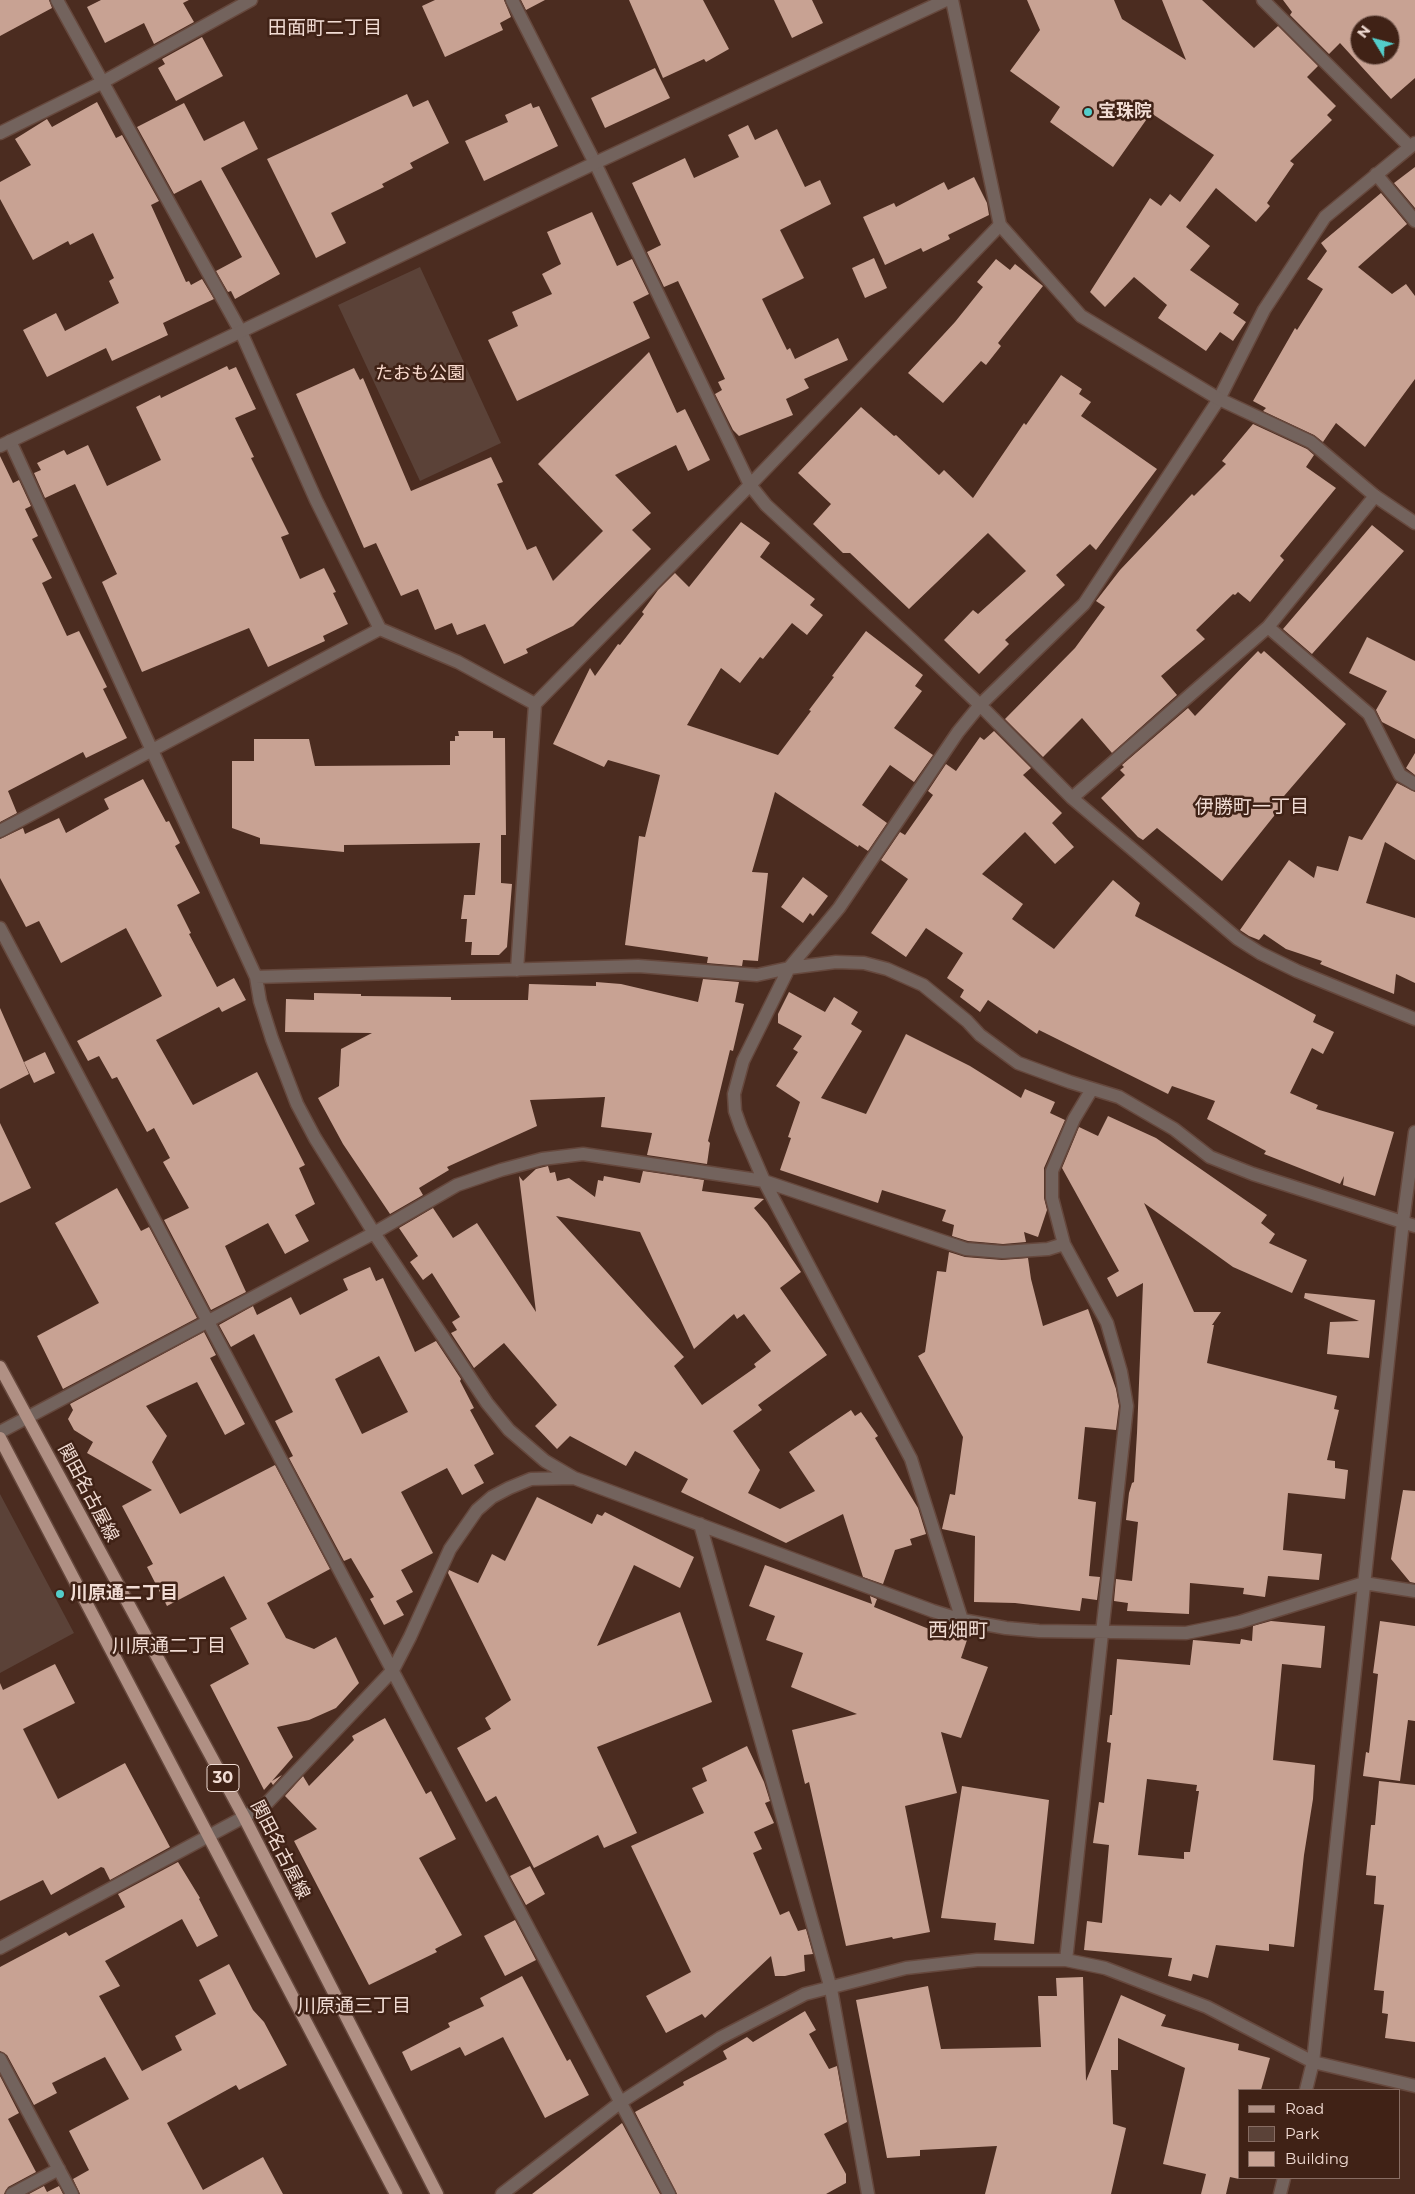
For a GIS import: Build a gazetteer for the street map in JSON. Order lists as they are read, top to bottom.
{
  "streets": {
    "main road": ["関田名古屋線", "30"]
  },
  "districts": [
    "田面町二丁目",
    "伊勝町一丁目",
    "西畑町",
    "川原通二丁目",
    "川原通三丁目"
  ],
  "parks": ["たおも公園"],
  "places": ["宝珠院", "川原通二丁目"],
  "legend": ["Road", "Park", "Building"],
  "north": "top left"
}
